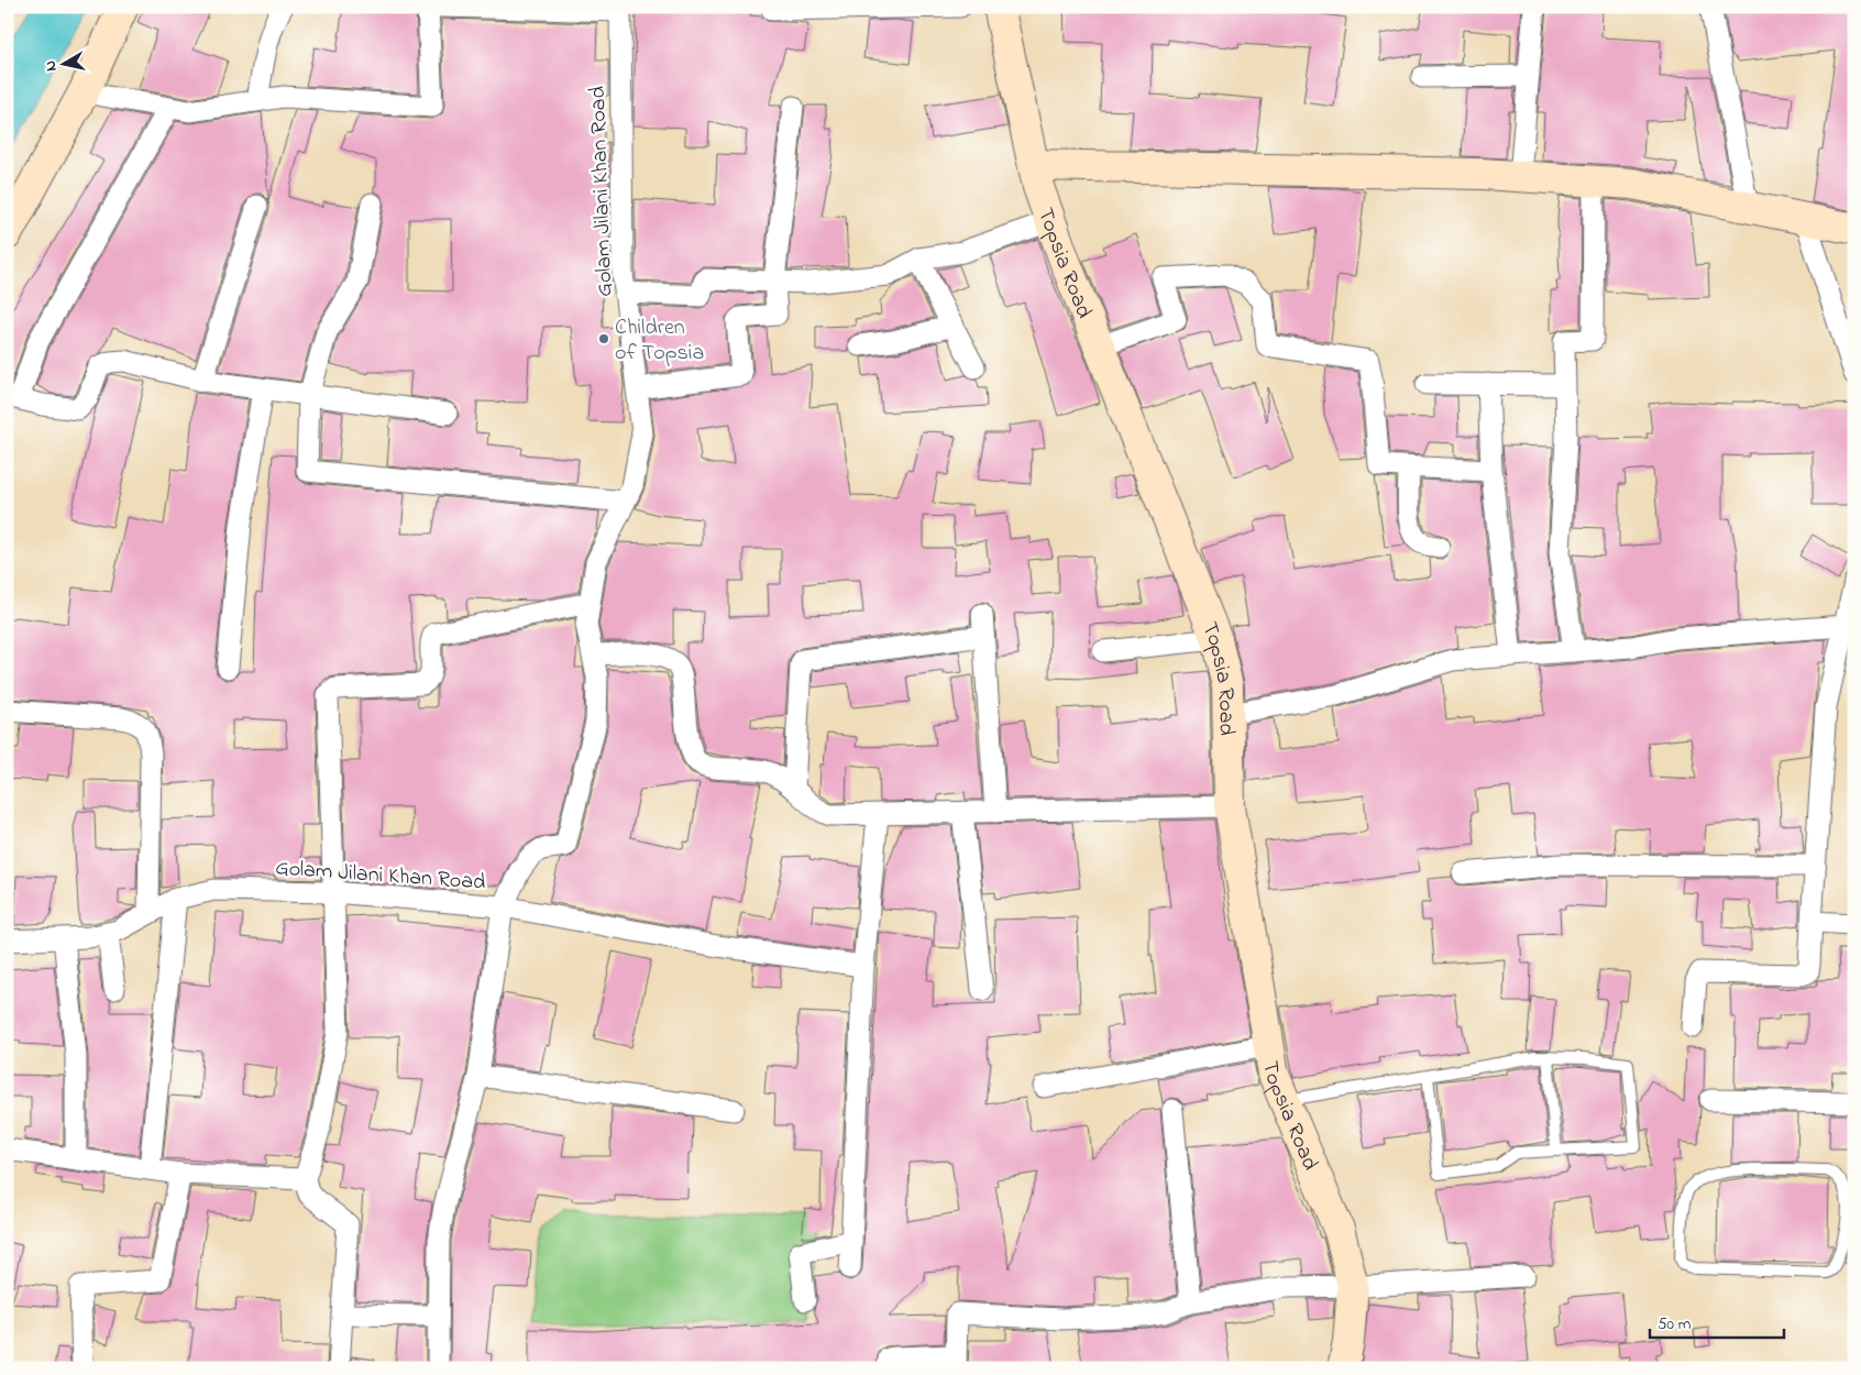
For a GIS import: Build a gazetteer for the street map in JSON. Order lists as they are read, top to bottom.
{
  "streets": {
    "street": ["Golam Jilani Khan Road", "Topsia Road"]
  },
  "places": ["Children of Topsia"],
  "scale_bar": "50 m",
  "north": "left"
}
